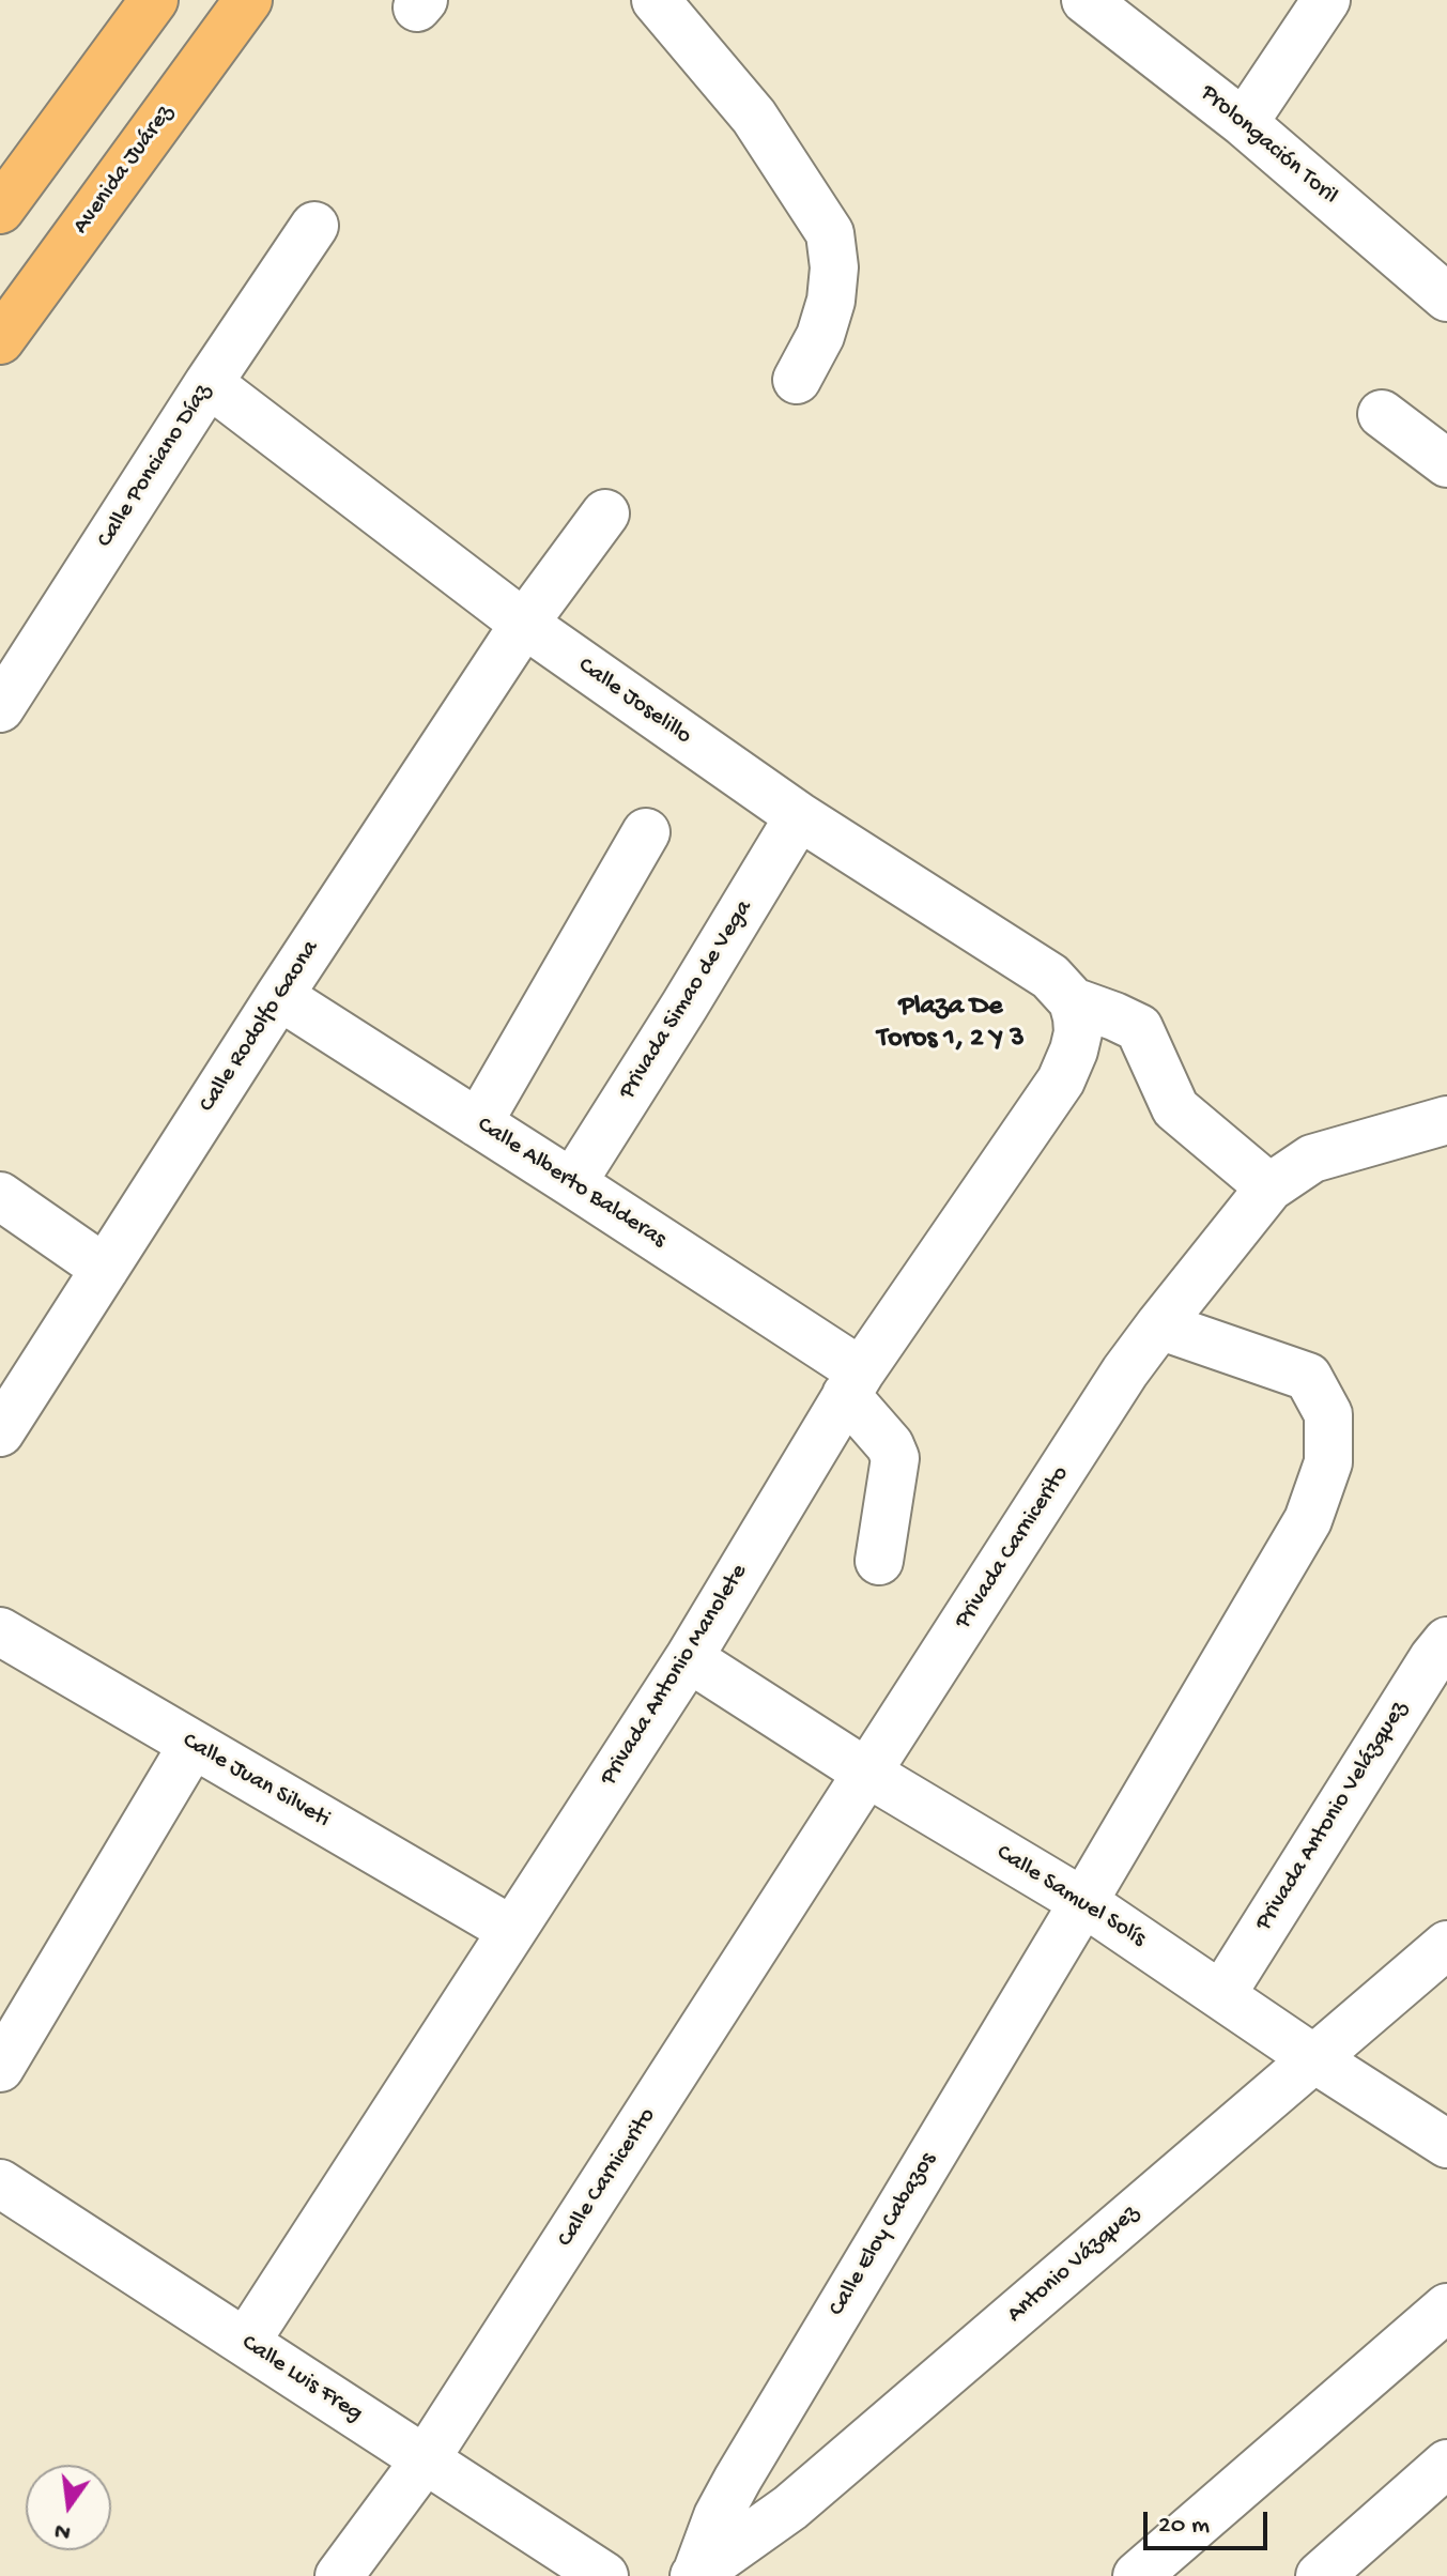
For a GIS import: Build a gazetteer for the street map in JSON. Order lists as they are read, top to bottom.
{
  "streets": {
    "main road": ["Avenida Juárez"],
    "street": [
      "Prolongación Toril",
      "Calle Ponciano Díaz",
      "Calle Joselillo",
      "Privada Simao de Vega",
      "Calle Rodolfo Gaona",
      "Calle Alberto Balderas",
      "Privada Carnicerito",
      "Privada Antonio Manolete",
      "Calle Juan Silveti",
      "Privada Antonio Velázquez",
      "Calle Samuel Solís",
      "Calle Carnicerito",
      "Calle Eloy Cabazos",
      "Antonio Vázquez",
      "Calle Luis Freg"
    ]
  },
  "crossings": [
    ["Calle Ponciano Díaz", "Calle Joselillo"],
    ["Calle Joselillo", "Privada Simao de Vega"],
    ["Calle Joselillo", "Calle Rodolfo Gaona"],
    ["Calle Joselillo", "Privada Antonio Manolete"],
    ["Privada Simao de Vega", "Calle Alberto Balderas"],
    ["Calle Rodolfo Gaona", "Calle Alberto Balderas"],
    ["Calle Alberto Balderas", "Privada Antonio Manolete"],
    ["Privada Carnicerito", "Calle Samuel Solís"],
    ["Privada Carnicerito", "Calle Carnicerito"],
    ["Privada Carnicerito", "Calle Eloy Cabazos"],
    ["Privada Antonio Manolete", "Calle Juan Silveti"],
    ["Privada Antonio Manolete", "Calle Samuel Solís"],
    ["Privada Antonio Manolete", "Calle Luis Freg"],
    ["Privada Antonio Velázquez", "Calle Samuel Solís"],
    ["Calle Samuel Solís", "Calle Carnicerito"],
    ["Calle Samuel Solís", "Calle Eloy Cabazos"],
    ["Calle Samuel Solís", "Antonio Vázquez"],
    ["Calle Carnicerito", "Calle Luis Freg"],
    ["Calle Eloy Cabazos", "Antonio Vázquez"]
  ],
  "districts": ["Plaza De Toros 1, 2 Y 3"],
  "scale_bar": "20 m",
  "north": "bottom"
}
